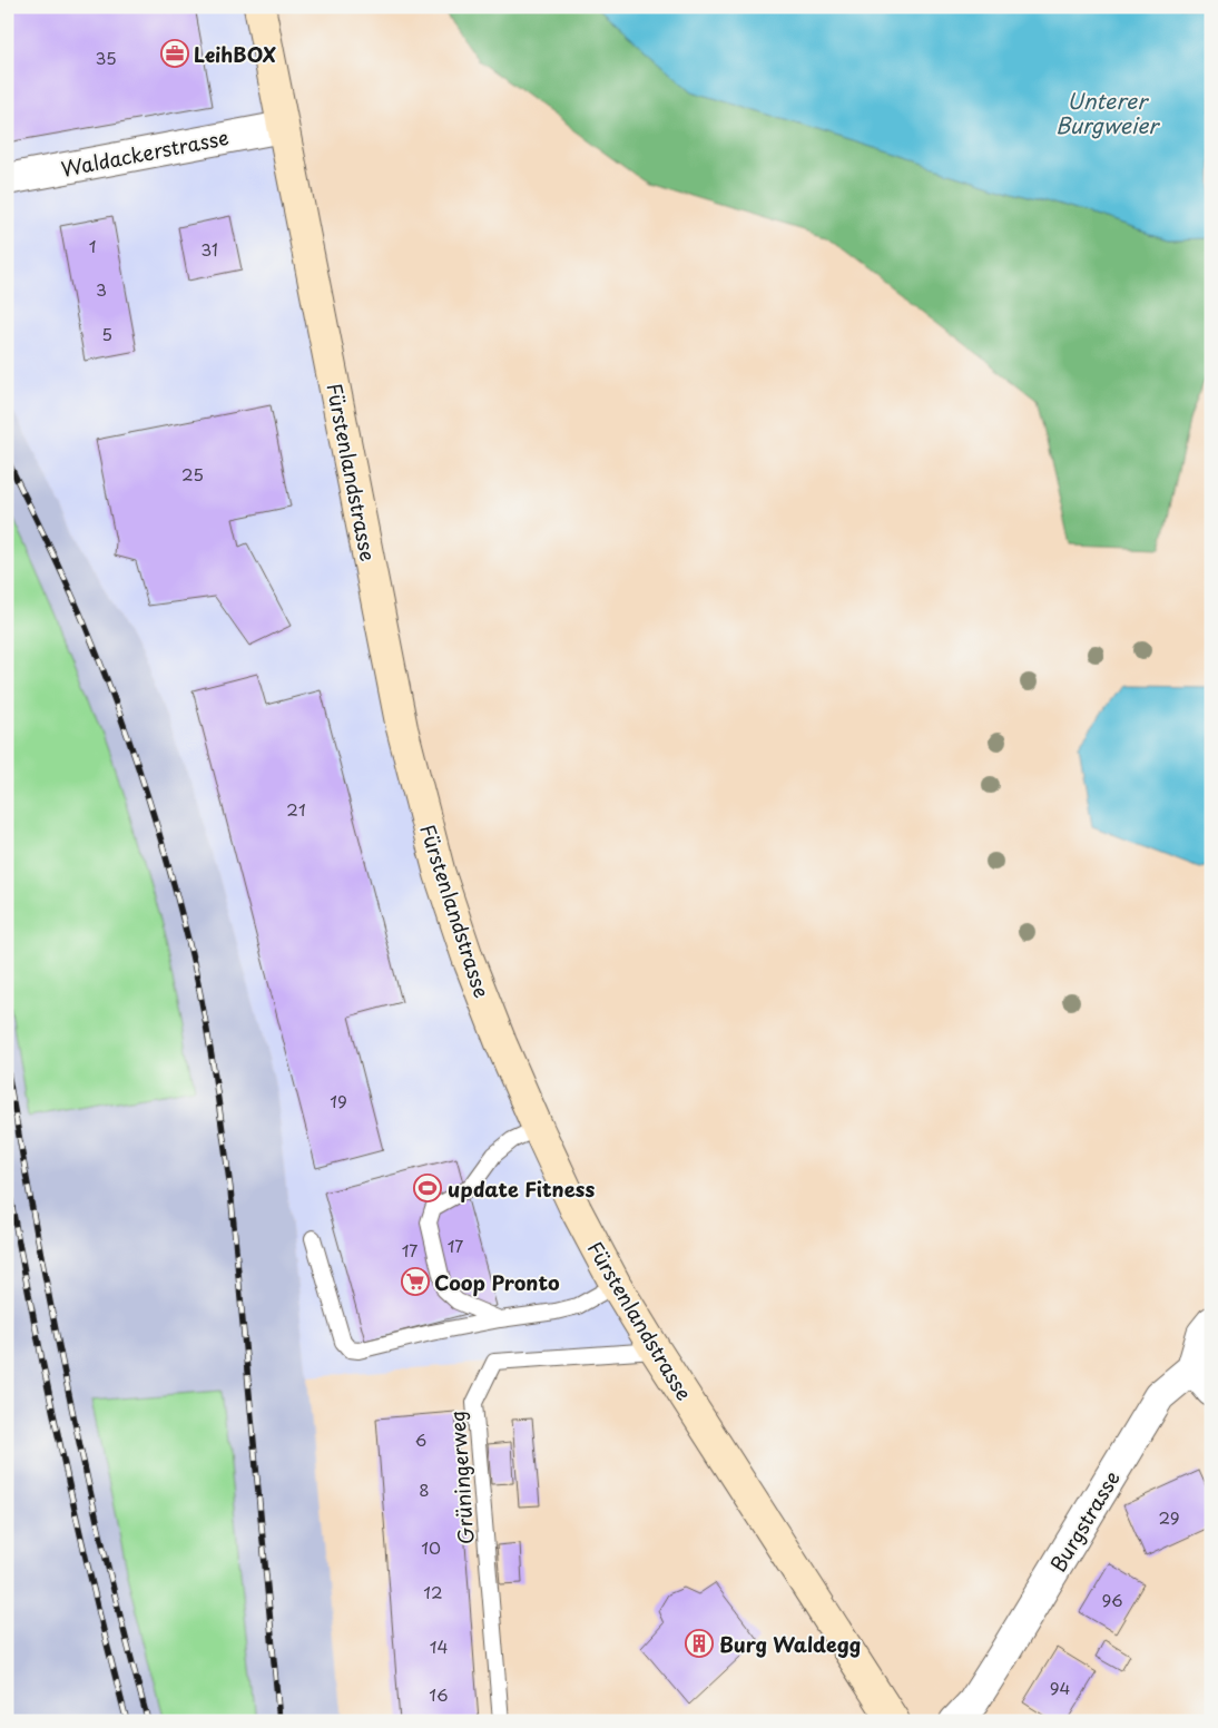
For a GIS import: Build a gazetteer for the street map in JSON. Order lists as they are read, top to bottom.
{
  "streets": {
    "main road": ["Fürstenlandstrasse"],
    "street": ["Waldackerstrasse", "Burgstrasse"],
    "lane": ["Grüningerweg"]
  },
  "crossings": [
    ["Waldackerstrasse", "Fürstenlandstrasse"],
    ["Fürstenlandstrasse", "Grüningerweg"]
  ],
  "water": ["Unterer Burgweier"],
  "places": {
    "office": ["LeihBOX"],
    "sports": ["update Fitness"],
    "supermarket": ["Coop Pronto"],
    "building": ["Burg Waldegg"]
  },
  "house_numbers": [
    "35",
    "1",
    "31",
    "3",
    "5",
    "25",
    "21",
    "19",
    "17",
    "17",
    "6",
    "8",
    "29",
    "10",
    "12",
    "96",
    "14",
    "94",
    "16"
  ]
}
